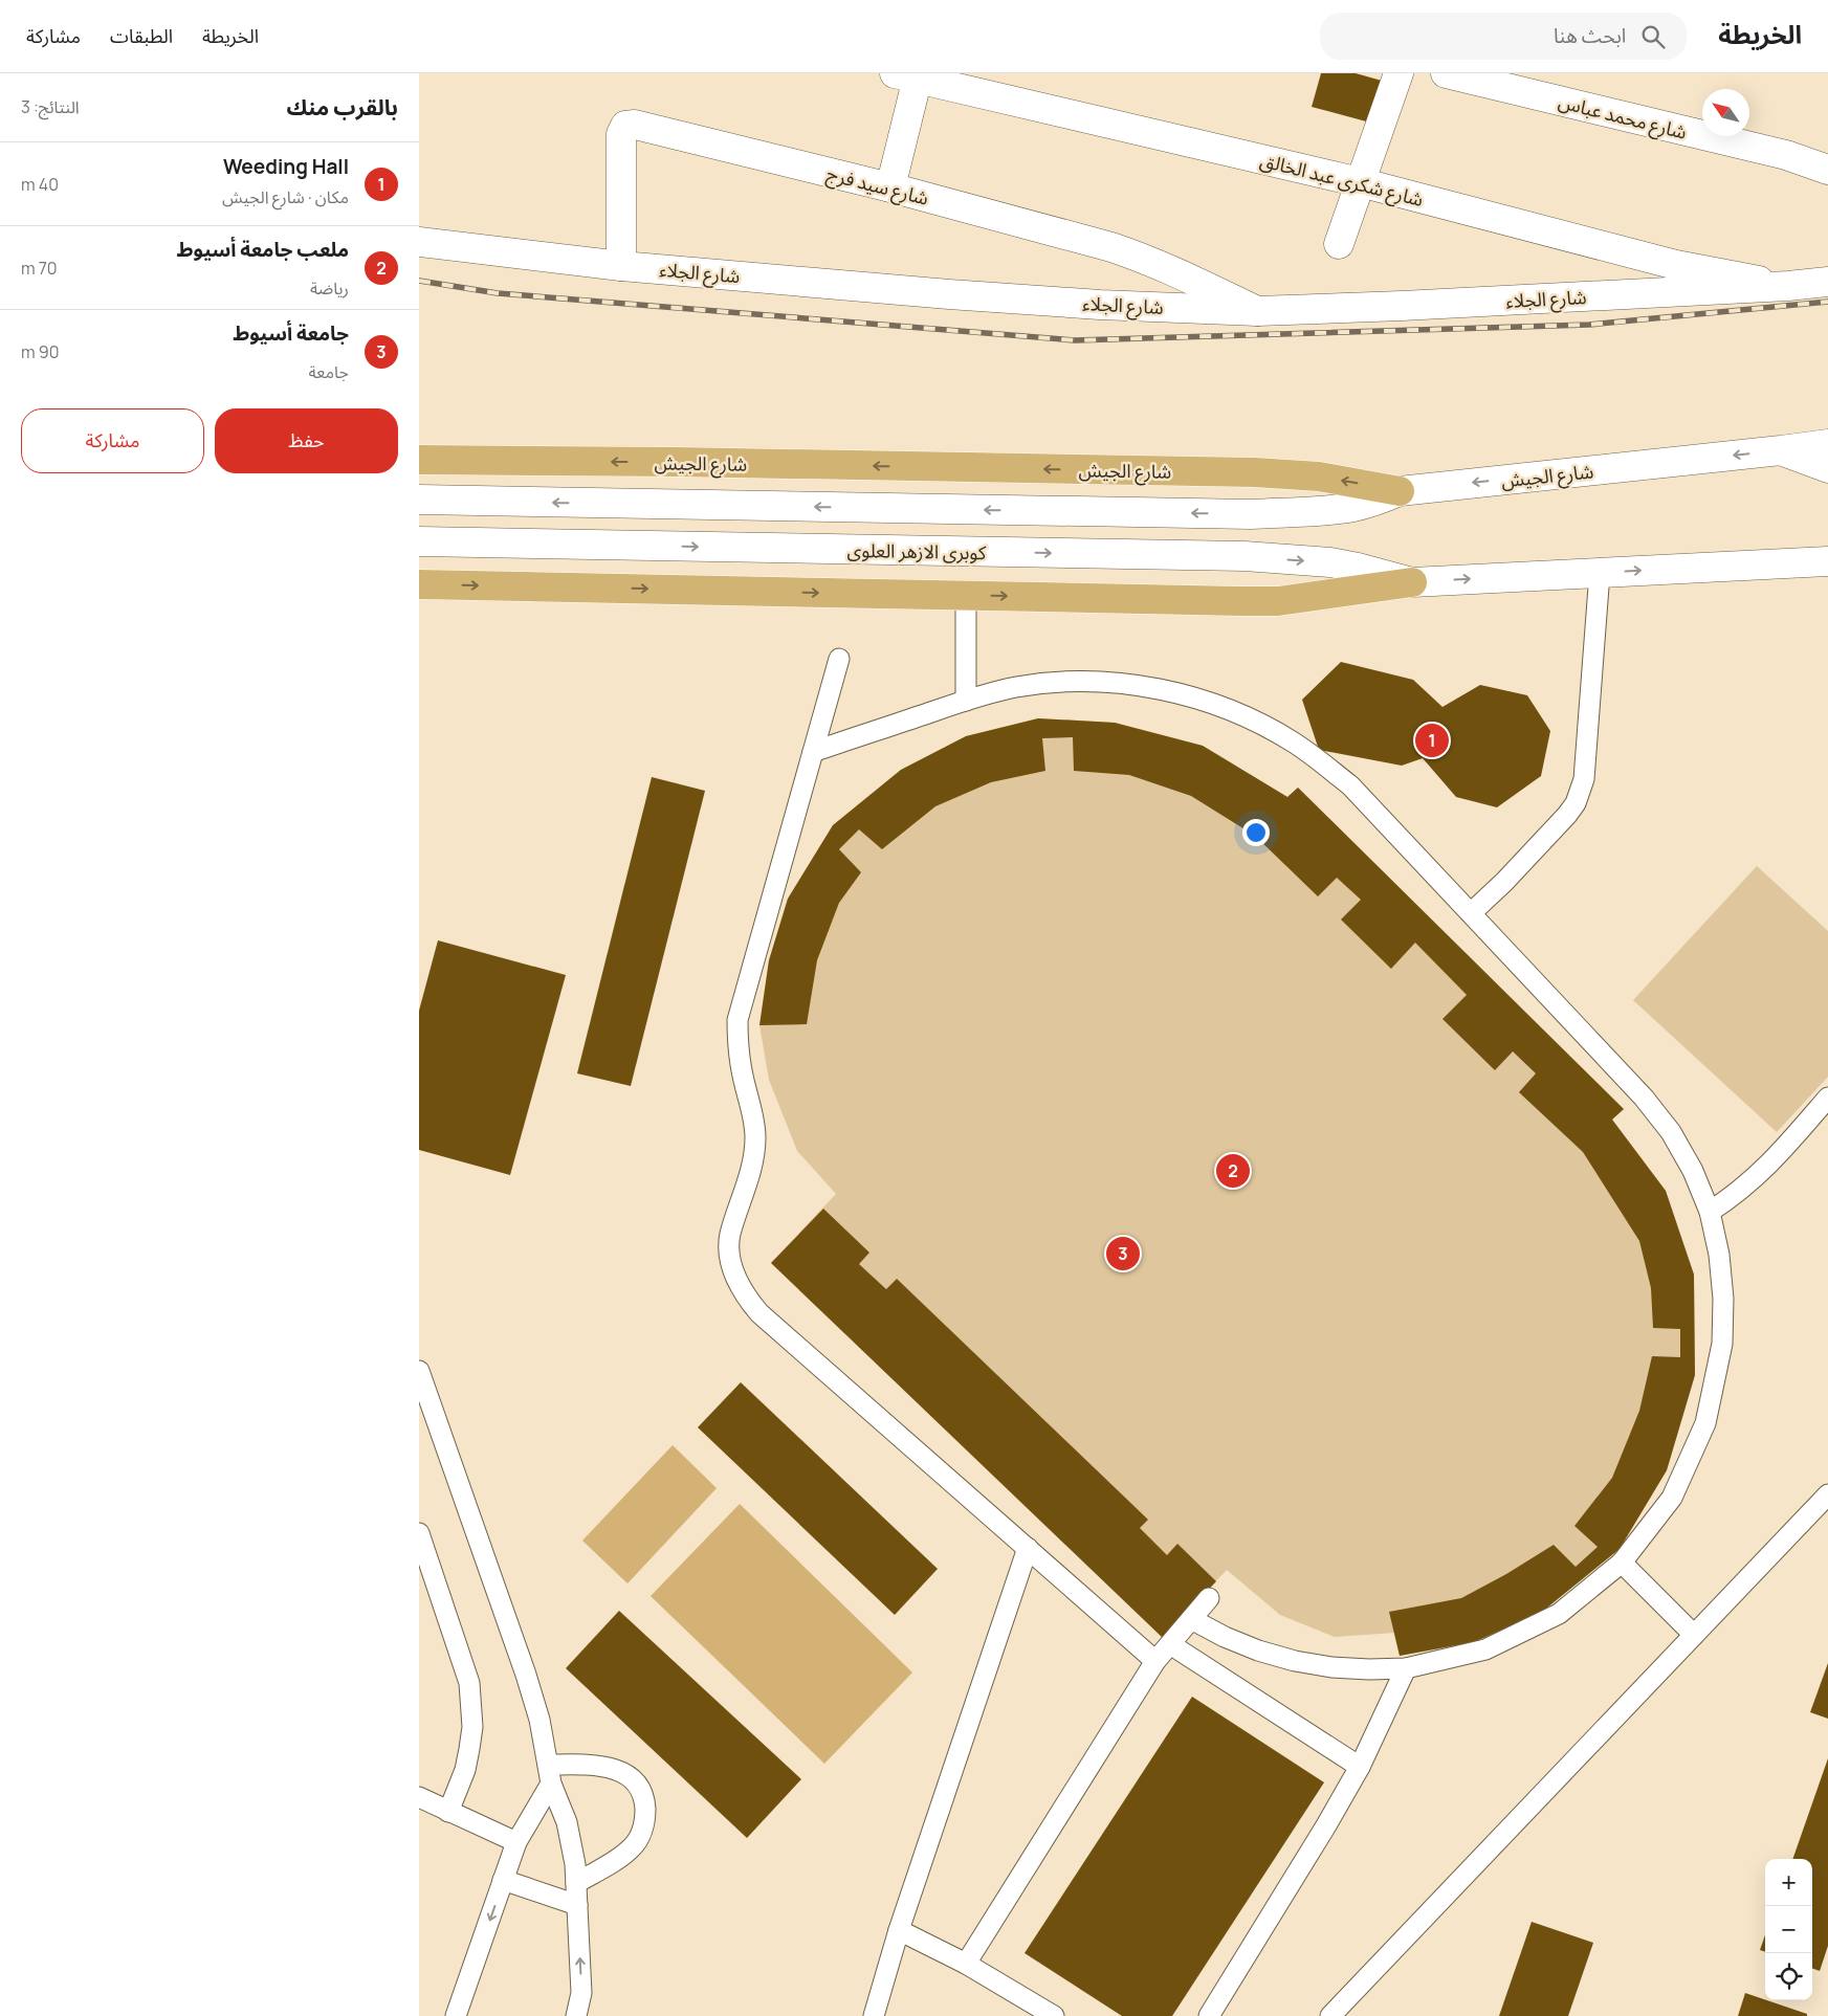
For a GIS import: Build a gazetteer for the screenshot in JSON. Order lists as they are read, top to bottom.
{
  "streets": {
    "main road": ["شارع الجيش"],
    "street": [
      "شارع محمد عباس",
      "شارع شكرى عبد الخالق",
      "شارع سيد فرج",
      "شارع الجلاء",
      "كوبرى الازهر العلوى"
    ]
  },
  "crossings": [
    ["شارع شكرى عبد الخالق", "شارع الجلاء"],
    ["شارع سيد فرج", "شارع الجلاء"]
  ],
  "north": "top left",
  "page": {
    "header": "الخريطة",
    "search": "ابحث هنا",
    "nav": ["الخريطة", "الطبقات", "مشاركة"],
    "heading": ["بالقرب منك", "النتائج: 3"],
    "list": [
      {
        "mark": "1",
        "name": "Weeding Hall",
        "note": "مكان · شارع الجيش",
        "value": "40 m"
      },
      {
        "mark": "2",
        "name": "ملعب جامعة أسيوط",
        "note": "رياضة",
        "value": "70 m"
      },
      {
        "mark": "3",
        "name": "جامعة أسيوط",
        "note": "جامعة",
        "value": "90 m"
      }
    ],
    "buttons": ["حفظ", "مشاركة"],
    "pins": ["1", "2", "3"],
    "map_buttons": ["+", "−"]
  }
}
